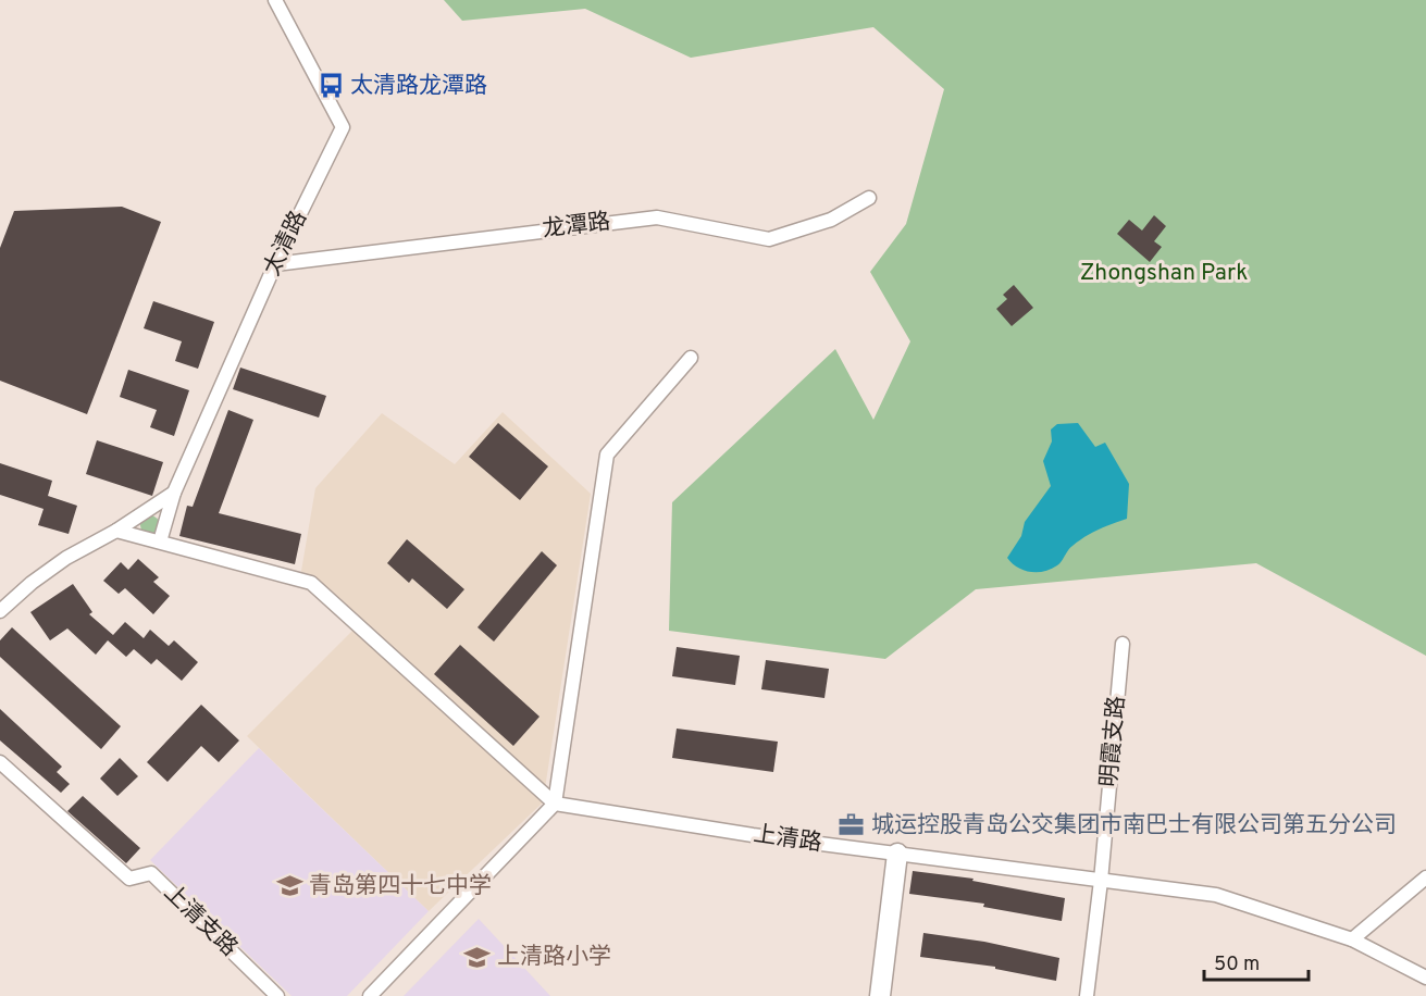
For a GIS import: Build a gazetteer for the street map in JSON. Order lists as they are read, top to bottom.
{
  "streets": {
    "street": [
      "龙潭路",
      "太清路",
      "明霞支路",
      "上清路",
      "上清支路"
    ]
  },
  "crossings": [
    ["龙潭路", "太清路"],
    ["明霞支路", "上清路"]
  ],
  "parks": ["Zhongshan Park"],
  "places": {
    "bus stop": ["太清路龙潭路"],
    "office": ["城运控股青岛公交集团市南巴士有限公司第五分公司"],
    "school or university": ["青岛第四十七中学", "上清路小学"]
  },
  "scale_bar": "50 m"
}
